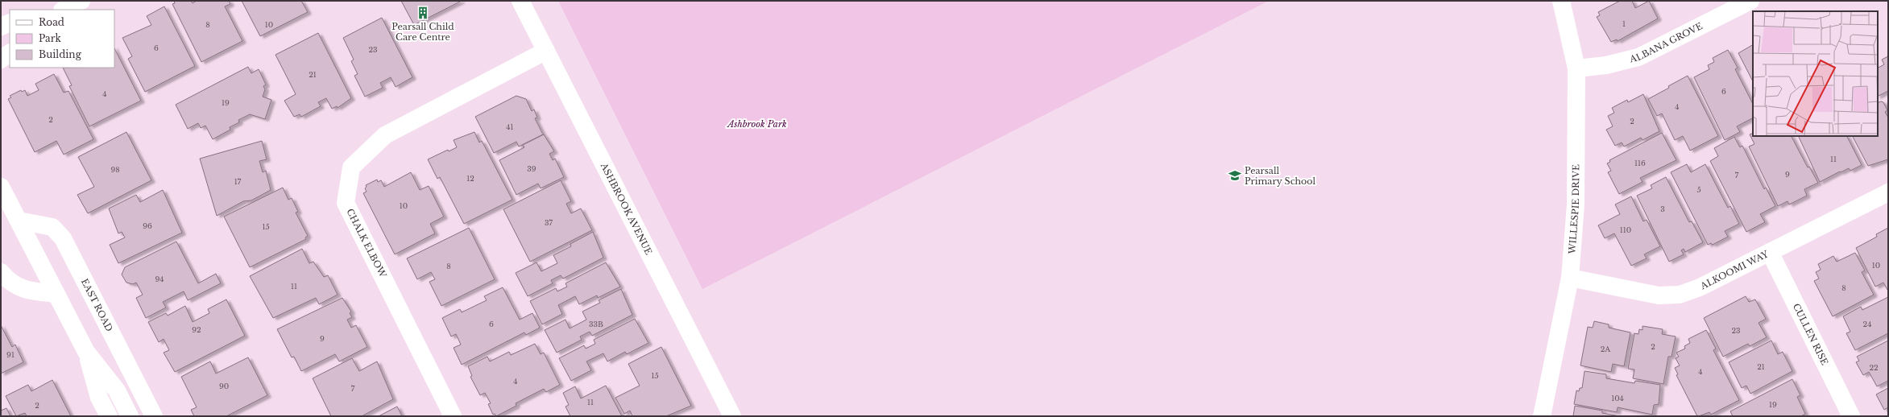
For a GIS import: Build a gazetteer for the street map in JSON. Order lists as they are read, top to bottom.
{
  "streets": {
    "street": [
      "ALBANA GROVE",
      "ASHBROOK AVENUE",
      "WILLESPIE DRIVE",
      "CHALK ELBOW",
      "ALKOOMI WAY",
      "EAST ROAD",
      "CULLEN RISE"
    ]
  },
  "crossings": [
    ["ALBANA GROVE", "WILLESPIE DRIVE"],
    ["ASHBROOK AVENUE", "CHALK ELBOW"],
    ["WILLESPIE DRIVE", "ALKOOMI WAY"],
    ["ALKOOMI WAY", "CULLEN RISE"]
  ],
  "parks": ["Ashbrook Park"],
  "places": {
    "building": ["Pearsall Child Care Centre"],
    "school or university": ["Pearsall Primary School"]
  },
  "house_numbers": [
    "1",
    "8",
    "10",
    "6",
    "23",
    "21",
    "6",
    "4",
    "19",
    "4",
    "2",
    "2",
    "41",
    "11",
    "116",
    "39",
    "98",
    "9",
    "7",
    "12",
    "17",
    "5",
    "10",
    "3",
    "37",
    "96",
    "15",
    "110",
    "10",
    "8",
    "94",
    "11",
    "8",
    "6",
    "33B",
    "24",
    "92",
    "23",
    "9",
    "2",
    "2A",
    "91",
    "21",
    "22",
    "4",
    "15",
    "4",
    "90",
    "7",
    "104",
    "11",
    "19",
    "2"
  ],
  "legend": ["Road", "Park", "Building"]
}
